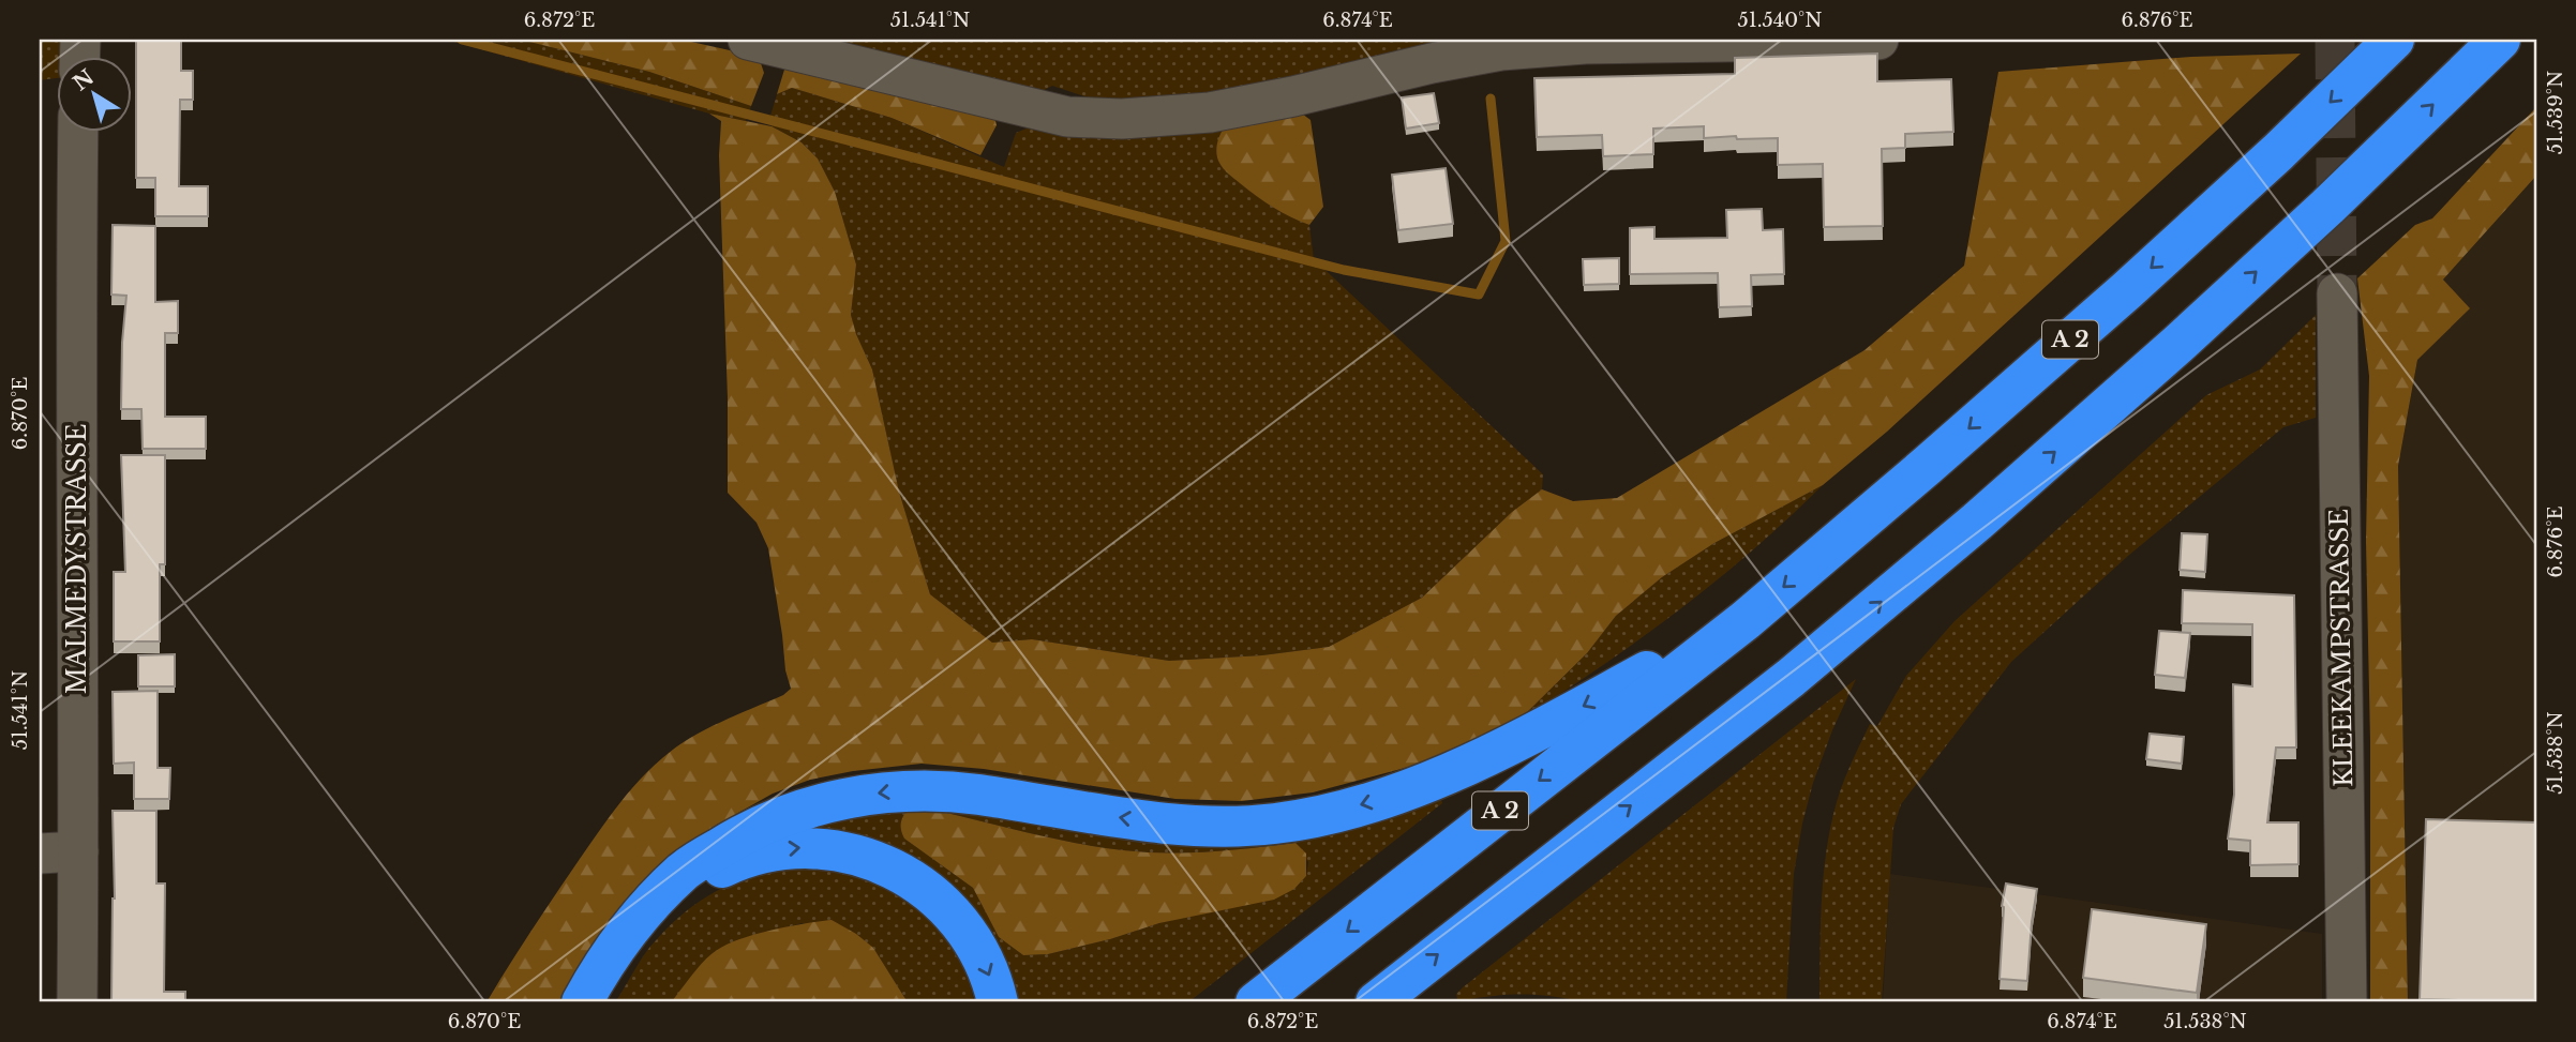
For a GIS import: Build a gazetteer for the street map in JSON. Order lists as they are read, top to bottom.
{
  "streets": {
    "highway": ["A 2"],
    "street": ["MALMEDYSTRASSE", "KLEEKAMPSTRASSE"]
  },
  "north": "top left",
  "coordinates": [
    "6.872°E",
    "51.541°N",
    "6.874°E",
    "51.540°N",
    "6.876°E",
    "51.539°N",
    "6.870°E",
    "51.538°N"
  ]
}
